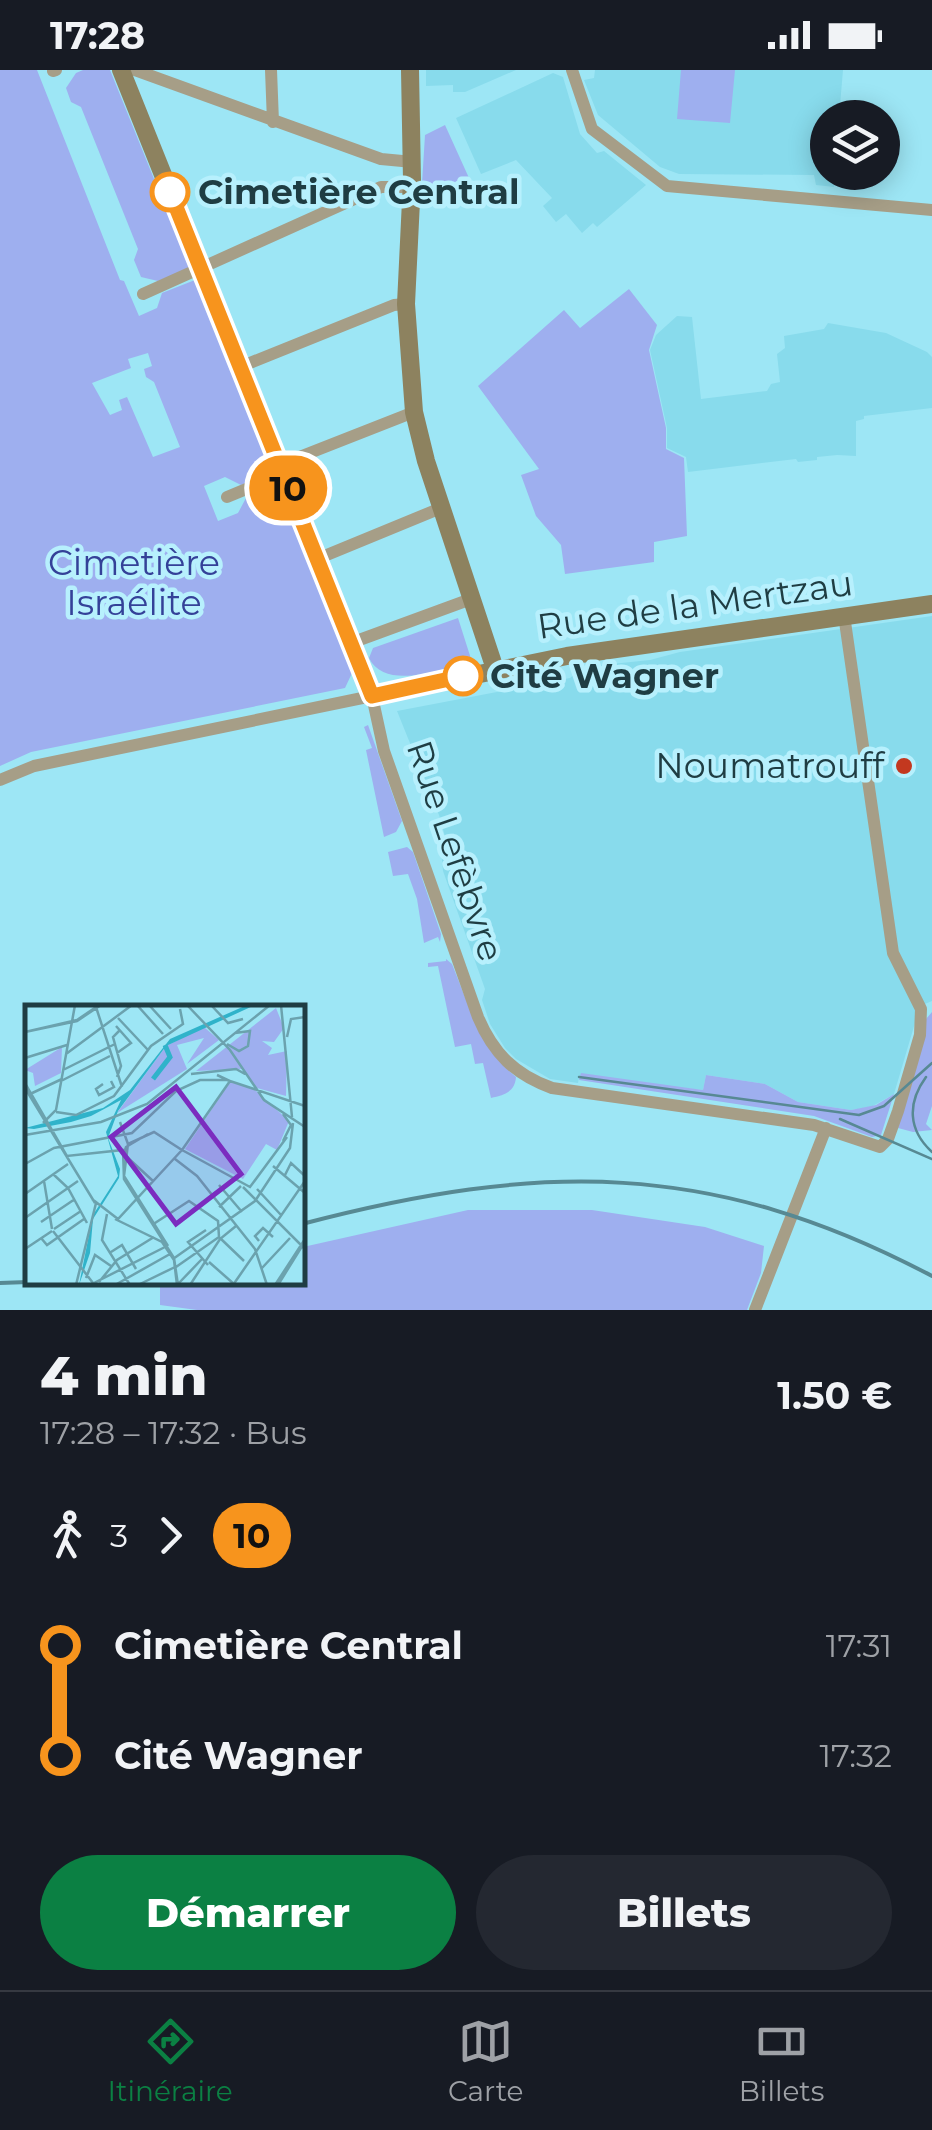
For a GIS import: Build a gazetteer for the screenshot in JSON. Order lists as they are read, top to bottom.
{
  "streets": {
    "main road": ["Rue de la Mertzau", "Rue Lefèbvre"]
  },
  "crossings": [
    ["Rue de la Mertzau", "Rue Lefèbvre"]
  ],
  "parks": ["Cimetière Israélite"],
  "places": ["Cimetière Central", "Cité Wagner", "Noumatrouff"],
  "lines": ["bus line 10"],
  "page": {
    "status": "17:28",
    "on_map": "10",
    "heading": ["4 min", "17:28 – 17:32 · Bus", "1.50 €"],
    "legs": ["3", "10"],
    "list": [
      {
        "name": "Cimetière Central",
        "value": "17:31"
      },
      {
        "name": "Cité Wagner",
        "value": "17:32"
      }
    ],
    "buttons": ["Démarrer", "Billets"],
    "tabs": ["Itinéraire", "Carte", "Billets"]
  }
}
